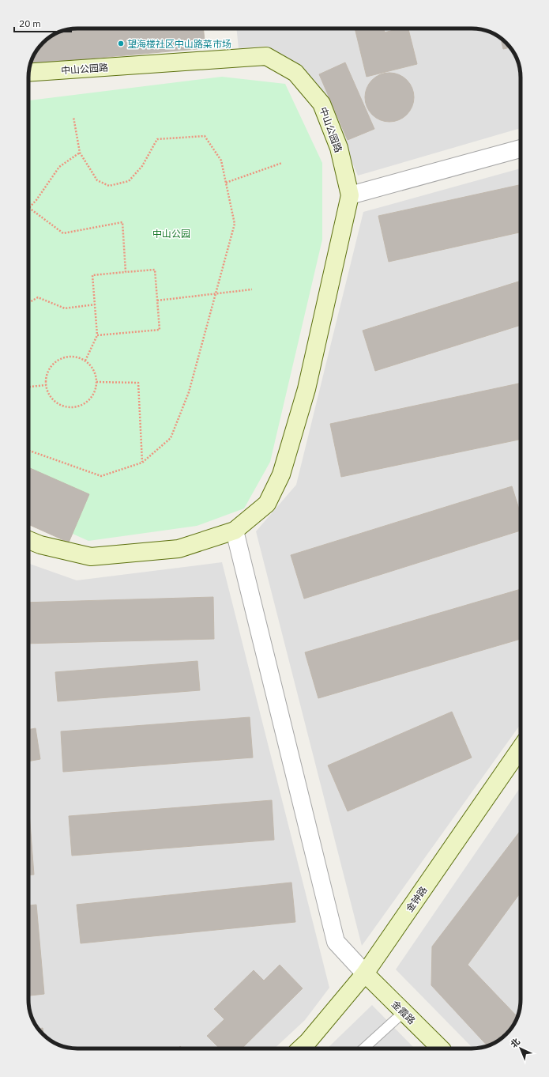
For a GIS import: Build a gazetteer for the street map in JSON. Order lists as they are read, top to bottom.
{
  "streets": {
    "street": ["中山公园路", "金钟路", "金霞路"]
  },
  "crossings": [
    ["金钟路", "金霞路"]
  ],
  "parks": ["中山公园"],
  "places": ["望海楼社区中山路菜市场"],
  "scale_bar": "20 m",
  "north": "top left"
}
